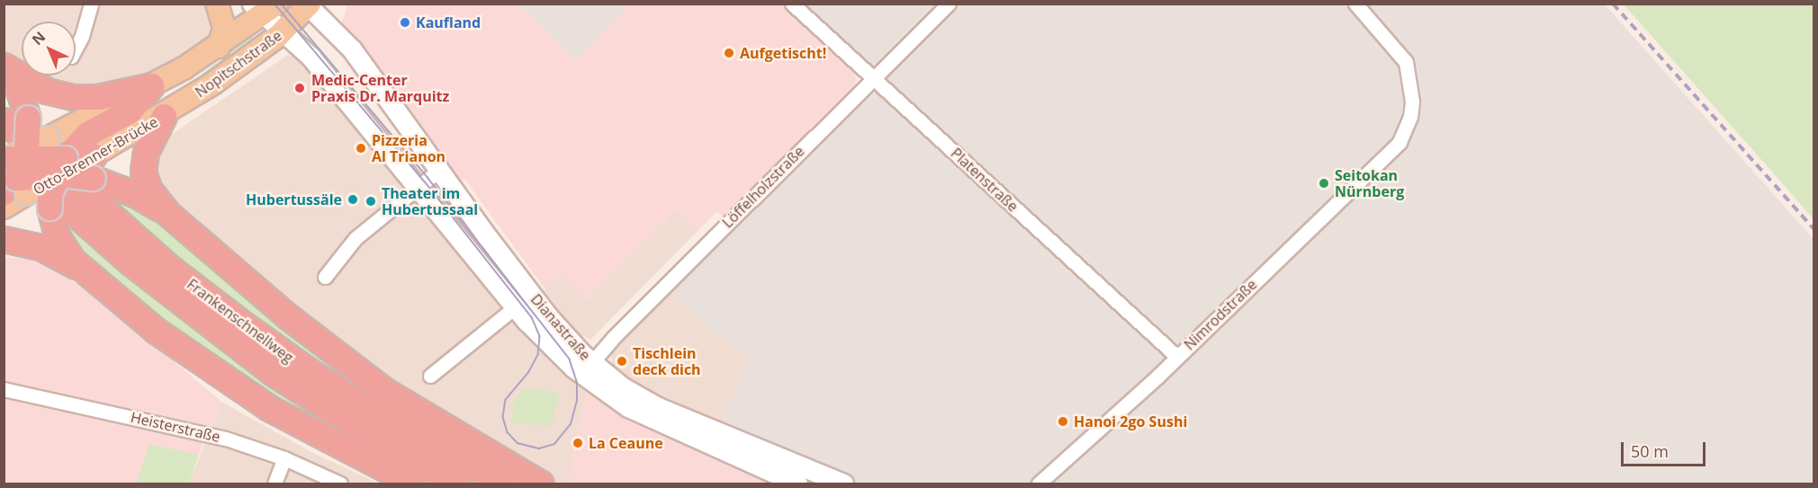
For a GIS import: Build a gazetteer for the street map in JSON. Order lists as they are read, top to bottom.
{
  "streets": {
    "highway": ["Frankenschnellweg"],
    "main road": ["Nopitschstraße", "Otto-Brenner-Brücke", "Dianastraße"],
    "street": [
      "Platenstraße",
      "Löffelholzstraße",
      "Nimrodstraße",
      "Heisterstraße"
    ]
  },
  "crossings": [
    ["Nopitschstraße", "Otto-Brenner-Brücke"],
    ["Nopitschstraße", "Dianastraße"],
    ["Otto-Brenner-Brücke", "Frankenschnellweg"],
    ["Platenstraße", "Löffelholzstraße"],
    ["Platenstraße", "Nimrodstraße"],
    ["Löffelholzstraße", "Dianastraße"]
  ],
  "places": [
    "Kaufland",
    "Aufgetischt!",
    "Medic-Center Praxis Dr. Marquitz",
    "Pizzeria Al Trianon",
    "Seitokan Nürnberg",
    "Hubertussäle",
    "Theater im Hubertussaal",
    "Tischlein deck dich",
    "Hanoi 2go Sushi",
    "La Ceaune"
  ],
  "scale_bar": "50 m",
  "north": "top left"
}
